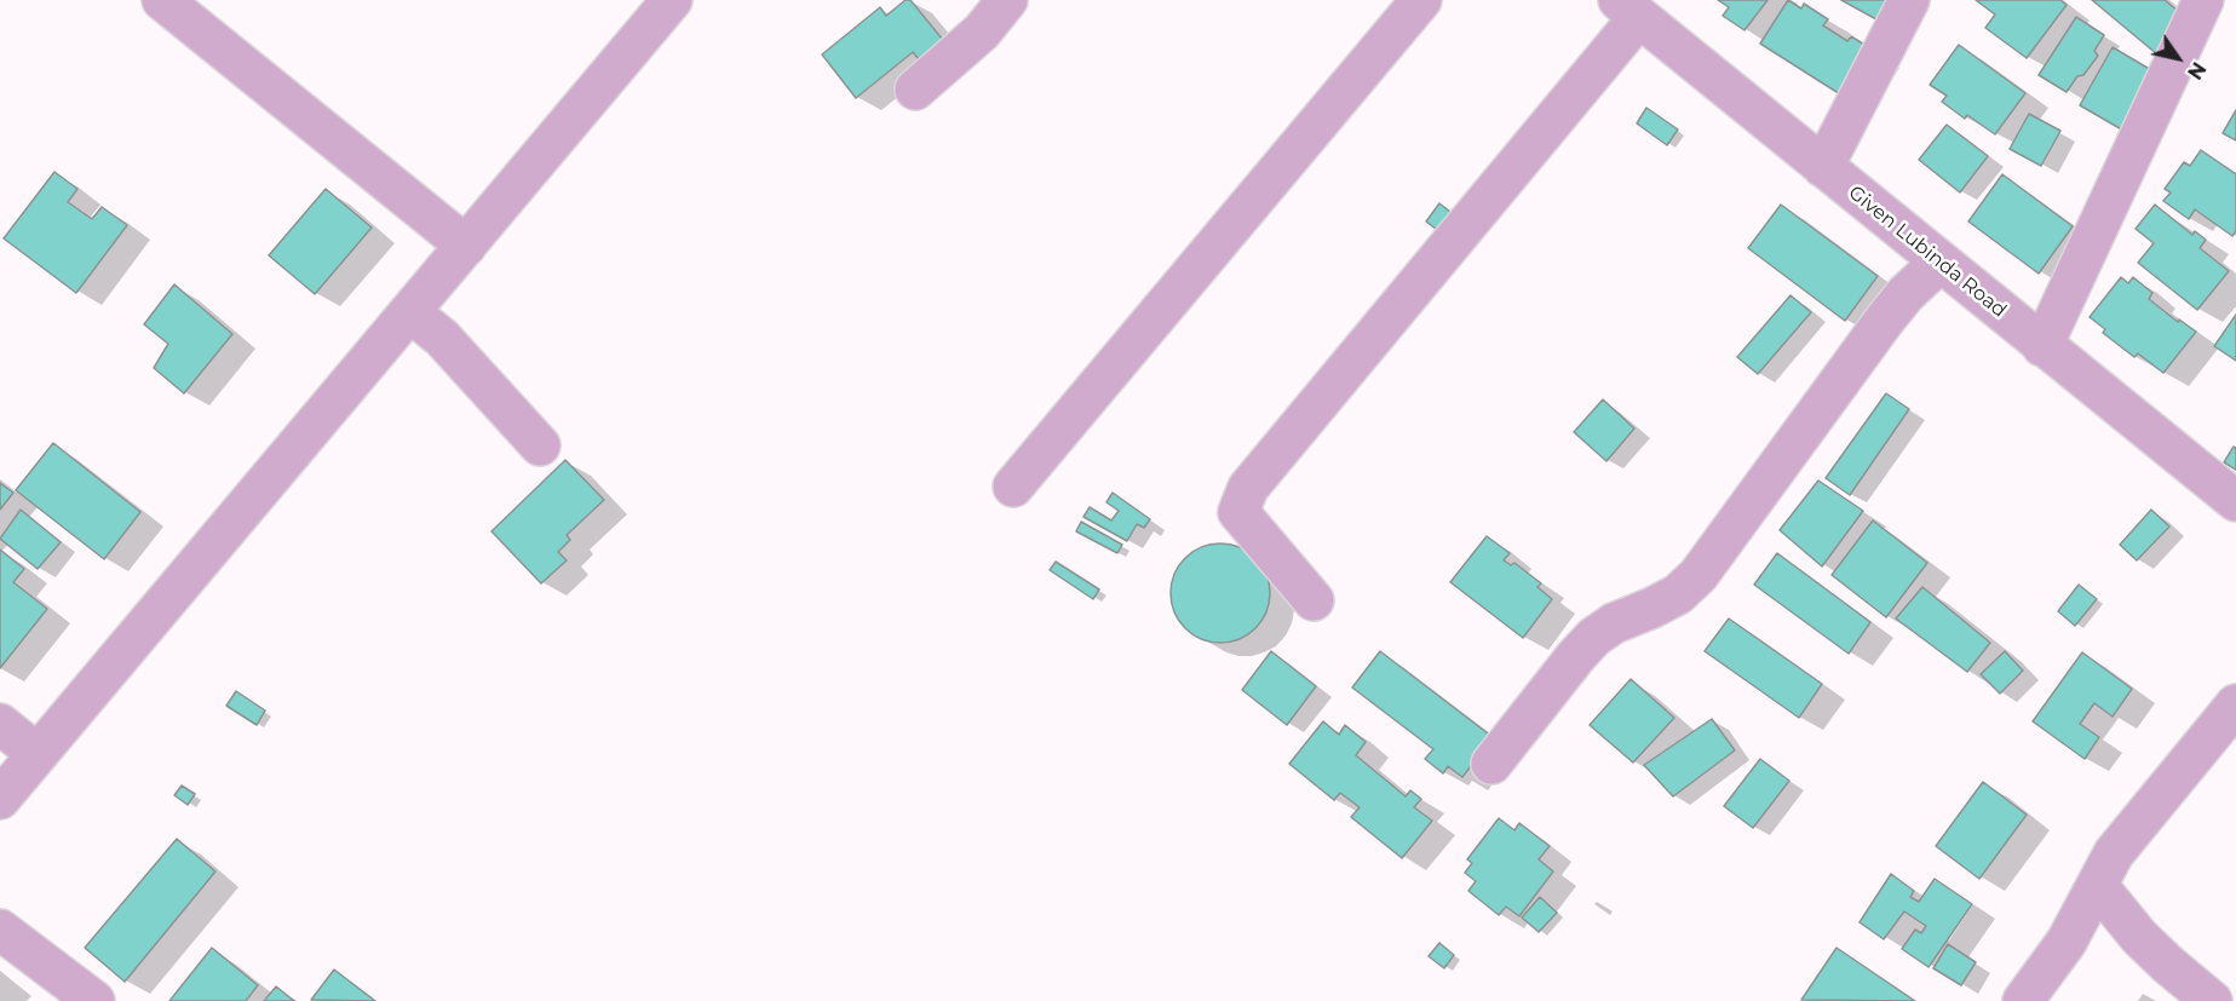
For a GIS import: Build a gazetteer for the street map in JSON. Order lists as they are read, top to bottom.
{
  "streets": {
    "street": ["Given Lubinda Road"]
  },
  "north": "bottom right"
}
